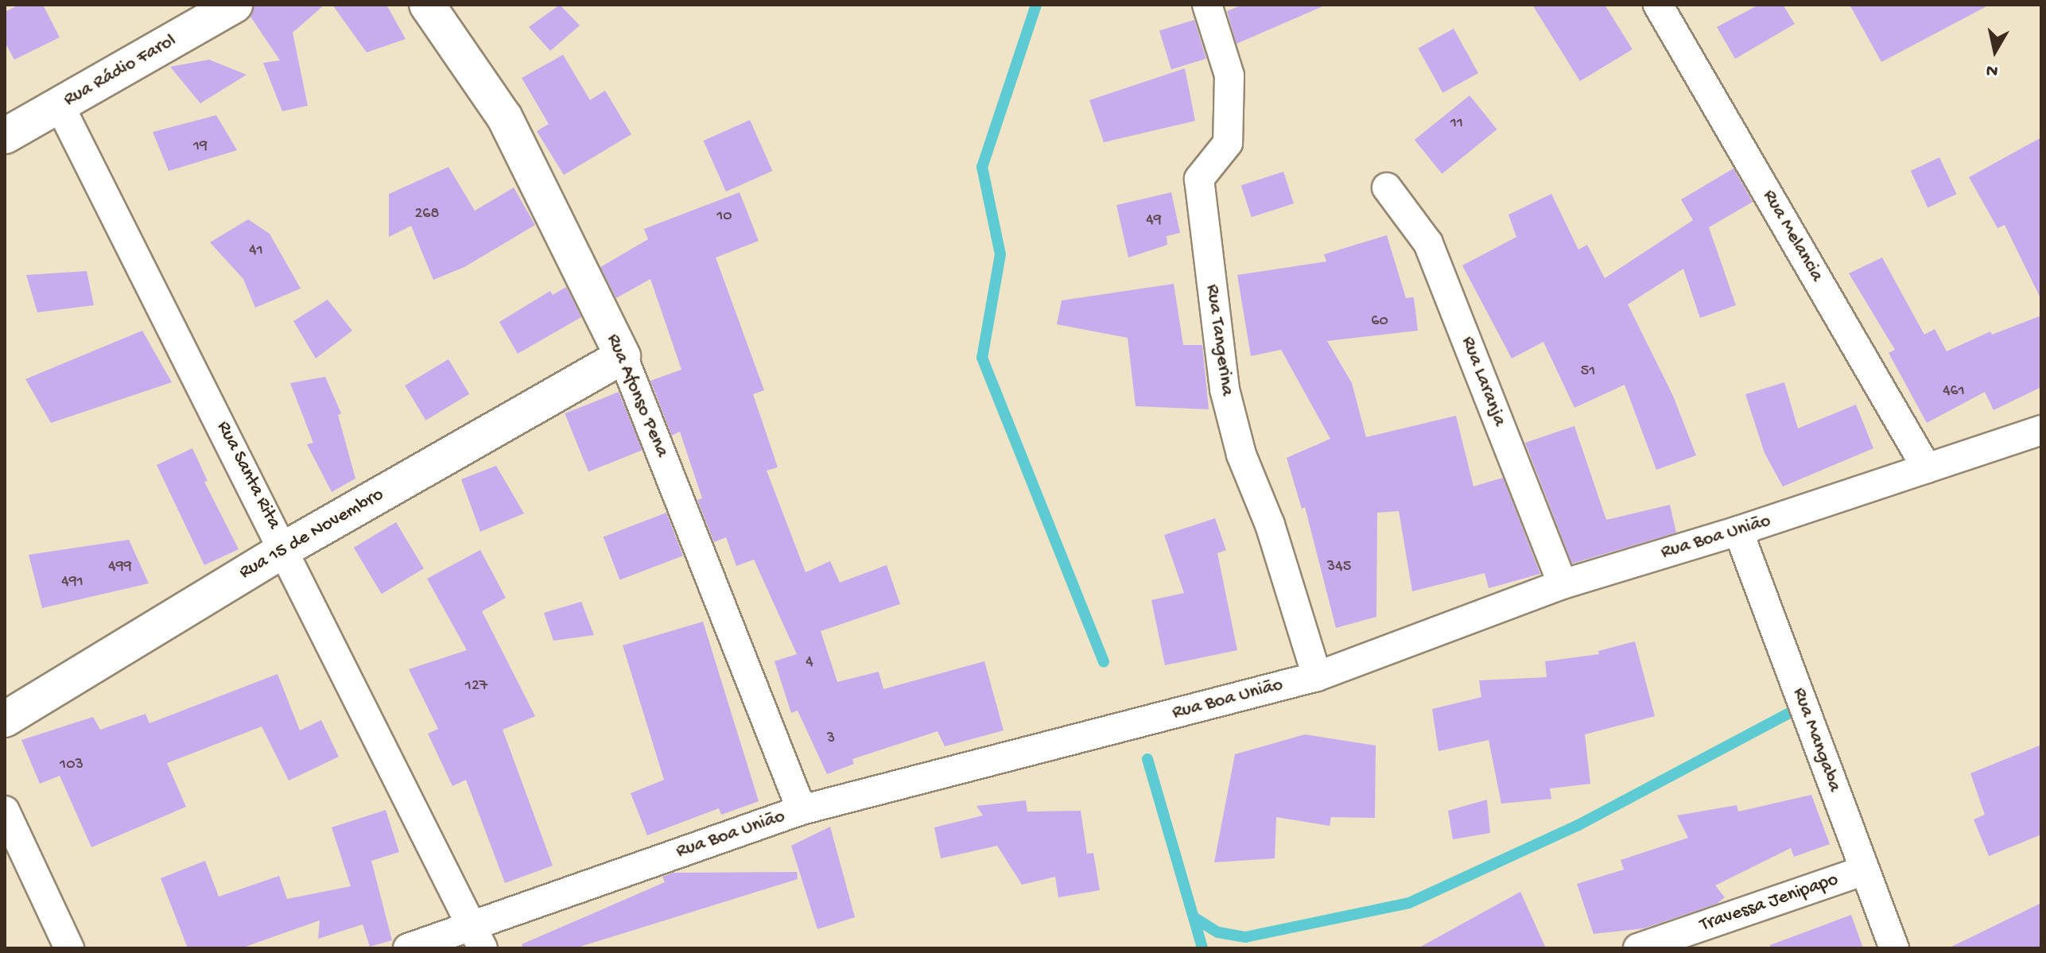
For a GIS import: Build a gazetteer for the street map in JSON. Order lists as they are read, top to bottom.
{
  "streets": {
    "street": [
      "Rua Rádio Farol",
      "Rua Melancia",
      "Rua Tangerina",
      "Rua Laranja",
      "Rua Afonso Pena",
      "Rua Santa Rita",
      "Rua 15 de Novembro",
      "Rua Boa União",
      "Rua Mangaba",
      "Travessa Jenipapo"
    ]
  },
  "crossings": [
    ["Rua Rádio Farol", "Rua Santa Rita"],
    ["Rua Melancia", "Rua Boa União"],
    ["Rua Tangerina", "Rua Boa União"],
    ["Rua Laranja", "Rua Boa União"],
    ["Rua Afonso Pena", "Rua 15 de Novembro"],
    ["Rua Afonso Pena", "Rua Boa União"],
    ["Rua Santa Rita", "Rua 15 de Novembro"],
    ["Rua Santa Rita", "Rua Boa União"],
    ["Rua Boa União", "Rua Mangaba"],
    ["Rua Mangaba", "Travessa Jenipapo"]
  ],
  "house_numbers": [
    "11",
    "19",
    "268",
    "10",
    "49",
    "41",
    "60",
    "51",
    "461",
    "499",
    "345",
    "491",
    "4",
    "127",
    "3",
    "103"
  ],
  "north": "bottom"
}
